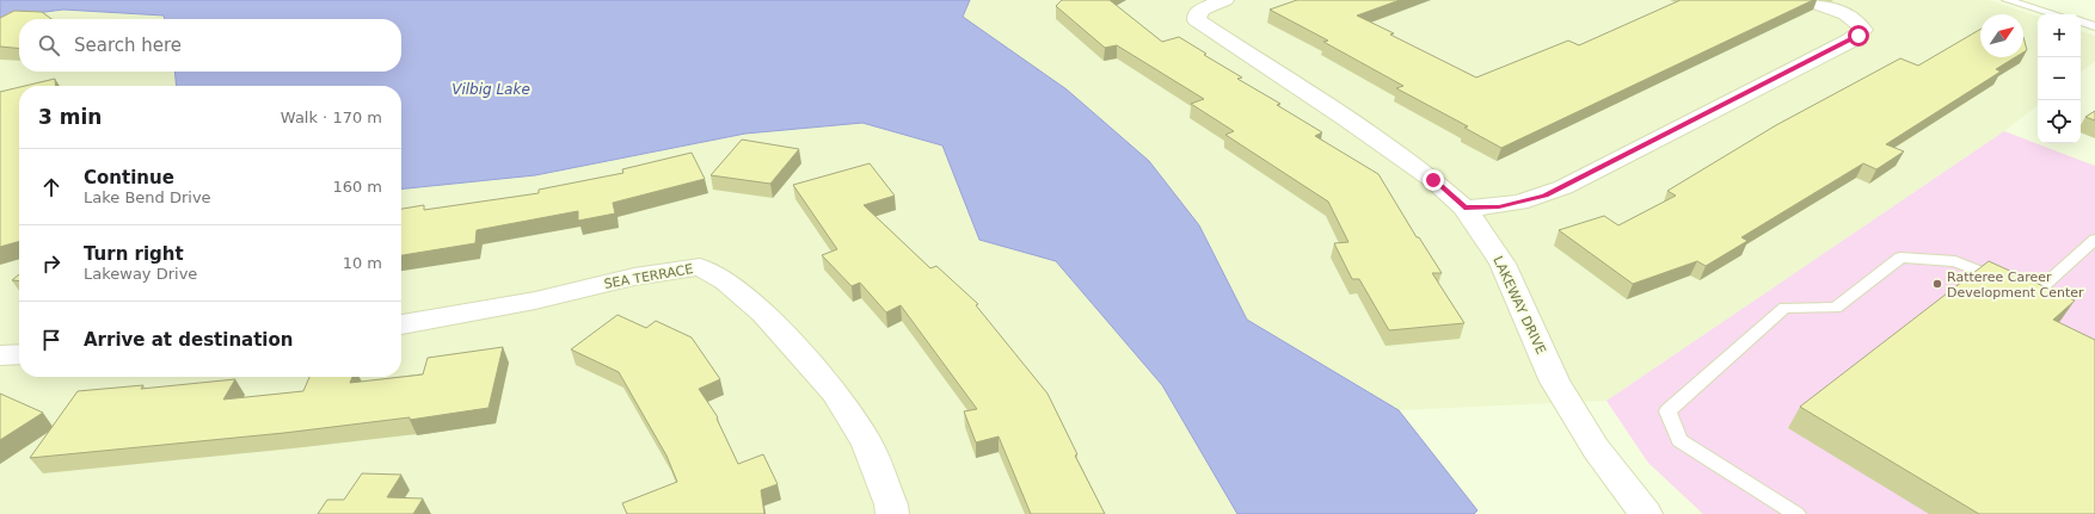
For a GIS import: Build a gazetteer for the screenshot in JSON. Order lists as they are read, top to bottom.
{
  "streets": {
    "street": ["SEA TERRACE", "LAKEWAY DRIVE"]
  },
  "water": ["Vilbig Lake"],
  "places": ["Ratteree Career Development Center"],
  "north": "top right",
  "page": {
    "map_buttons": ["+", "−"],
    "search": "Search here",
    "heading": ["3 min", "Walk · 170 m"],
    "list": [
      ["Continue", "Lake Bend Drive", "160 m"],
      ["Turn right", "Lakeway Drive", "10 m"],
      "Arrive at destination"
    ]
  }
}
